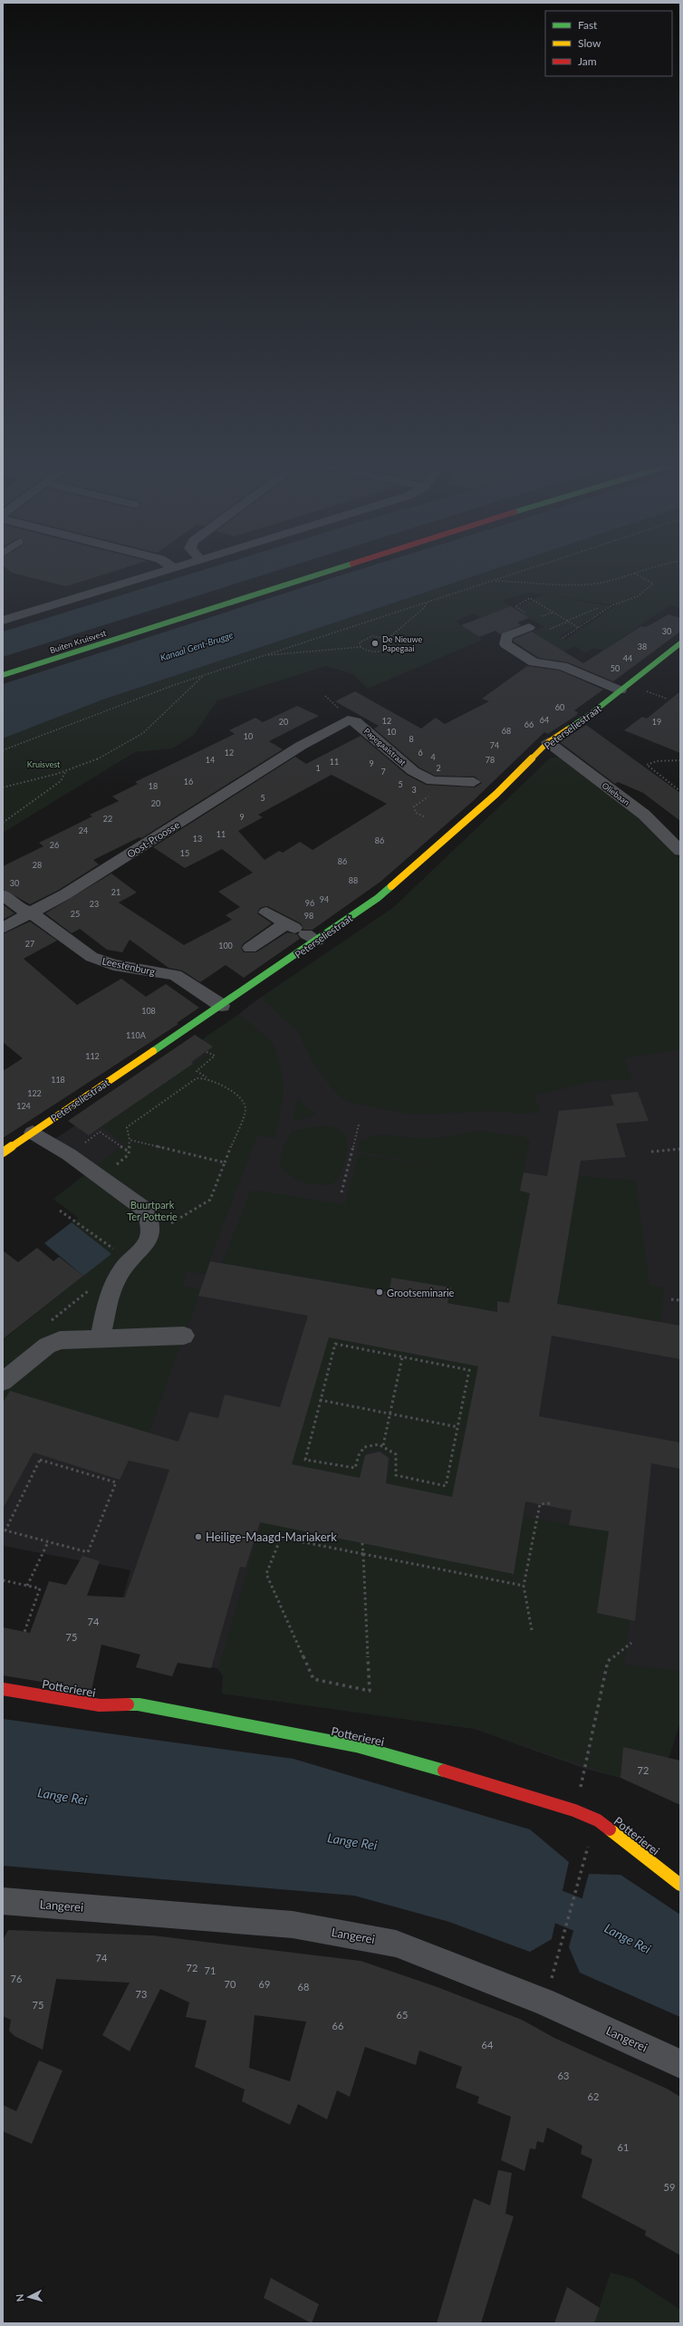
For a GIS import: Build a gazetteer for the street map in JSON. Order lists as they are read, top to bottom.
{
  "streets": {
    "main road": ["Buiten Kruisvest", "Peterseliestraat", "Potterierei"],
    "street": [
      "Papegaaistraat",
      "Oliebaan",
      "Oost-Proosse",
      "Leestenburg",
      "Langerei"
    ]
  },
  "crossings": [
    ["Peterseliestraat", "Oliebaan"],
    ["Peterseliestraat", "Leestenburg"],
    ["Papegaaistraat", "Oost-Proosse"],
    ["Oost-Proosse", "Leestenburg"]
  ],
  "water": ["Kanaal Gent-Brugge", "Lange Rei"],
  "parks": ["Kruisvest", "Buurtpark Ter Potterie"],
  "places": ["De Nieuwe Papegaai", "Grootseminarie", "Heilige-Maagd-Mariakerk"],
  "house_numbers": [
    "30",
    "38",
    "44",
    "50",
    "60",
    "64",
    "12",
    "20",
    "19",
    "66",
    "68",
    "10",
    "10",
    "8",
    "74",
    "12",
    "6",
    "4",
    "14",
    "78",
    "11",
    "9",
    "1",
    "2",
    "7",
    "16",
    "5",
    "18",
    "3",
    "5",
    "20",
    "9",
    "22",
    "24",
    "11",
    "13",
    "86",
    "26",
    "15",
    "86",
    "28",
    "88",
    "30",
    "21",
    "94",
    "96",
    "23",
    "25",
    "98",
    "27",
    "100",
    "108",
    "110A",
    "112",
    "118",
    "122",
    "124",
    "74",
    "75",
    "72",
    "74",
    "72",
    "71",
    "76",
    "70",
    "69",
    "68",
    "73",
    "75",
    "65",
    "66",
    "64",
    "63",
    "62",
    "61",
    "59"
  ],
  "legend": ["Fast", "Slow", "Jam"],
  "north": "left"
}
